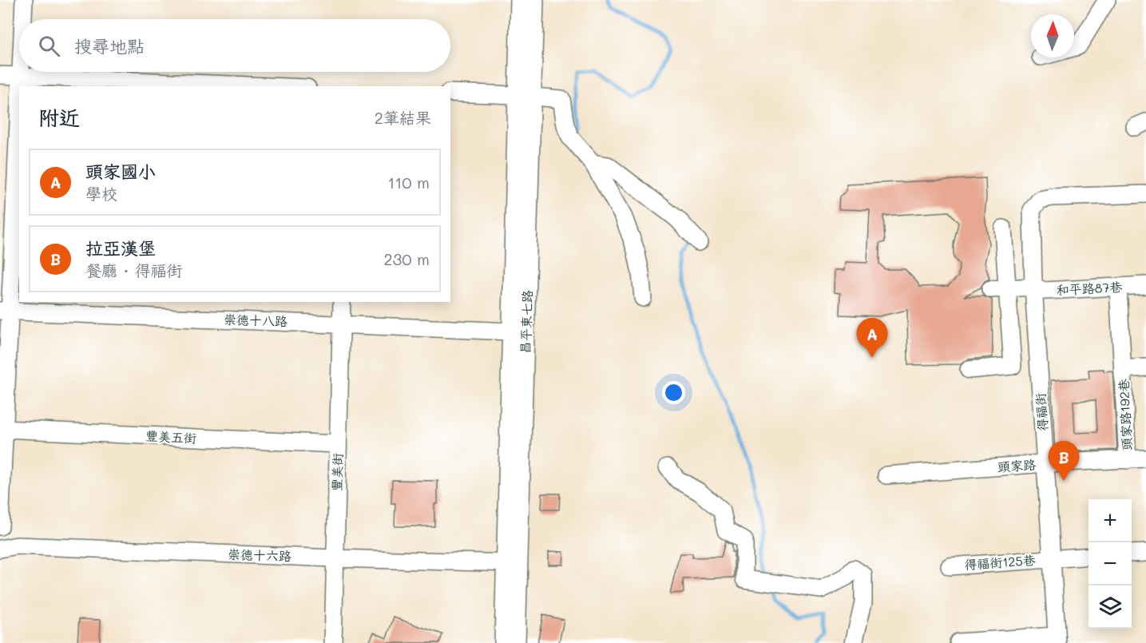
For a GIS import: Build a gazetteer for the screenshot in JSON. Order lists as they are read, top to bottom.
{
  "streets": {
    "street": [
      "和平路87巷",
      "崇德十八路",
      "昌平東七路",
      "得福街",
      "頭家路192巷",
      "豐美五街",
      "頭家路",
      "豐美街",
      "崇德十六路",
      "得福街125巷"
    ]
  },
  "crossings": [
    ["和平路87巷", "得福街"],
    ["和平路87巷", "頭家路192巷"],
    ["崇德十八路", "昌平東七路"],
    ["崇德十八路", "豐美街"],
    ["昌平東七路", "崇德十六路"],
    ["得福街", "頭家路"],
    ["得福街", "得福街125巷"],
    ["頭家路192巷", "頭家路"],
    ["豐美五街", "豐美街"],
    ["豐美街", "崇德十六路"]
  ],
  "north": "top",
  "page": {
    "search": "搜尋地點",
    "heading": ["附近", "2筆結果"],
    "list": [
      {
        "mark": "A",
        "name": "頭家國小",
        "note": "學校",
        "value": "110 m"
      },
      {
        "mark": "B",
        "name": "拉亞漢堡",
        "note": "餐廳 · 得福街",
        "value": "230 m"
      }
    ],
    "pins": ["A", "B"],
    "map_buttons": ["+", "−"]
  }
}
